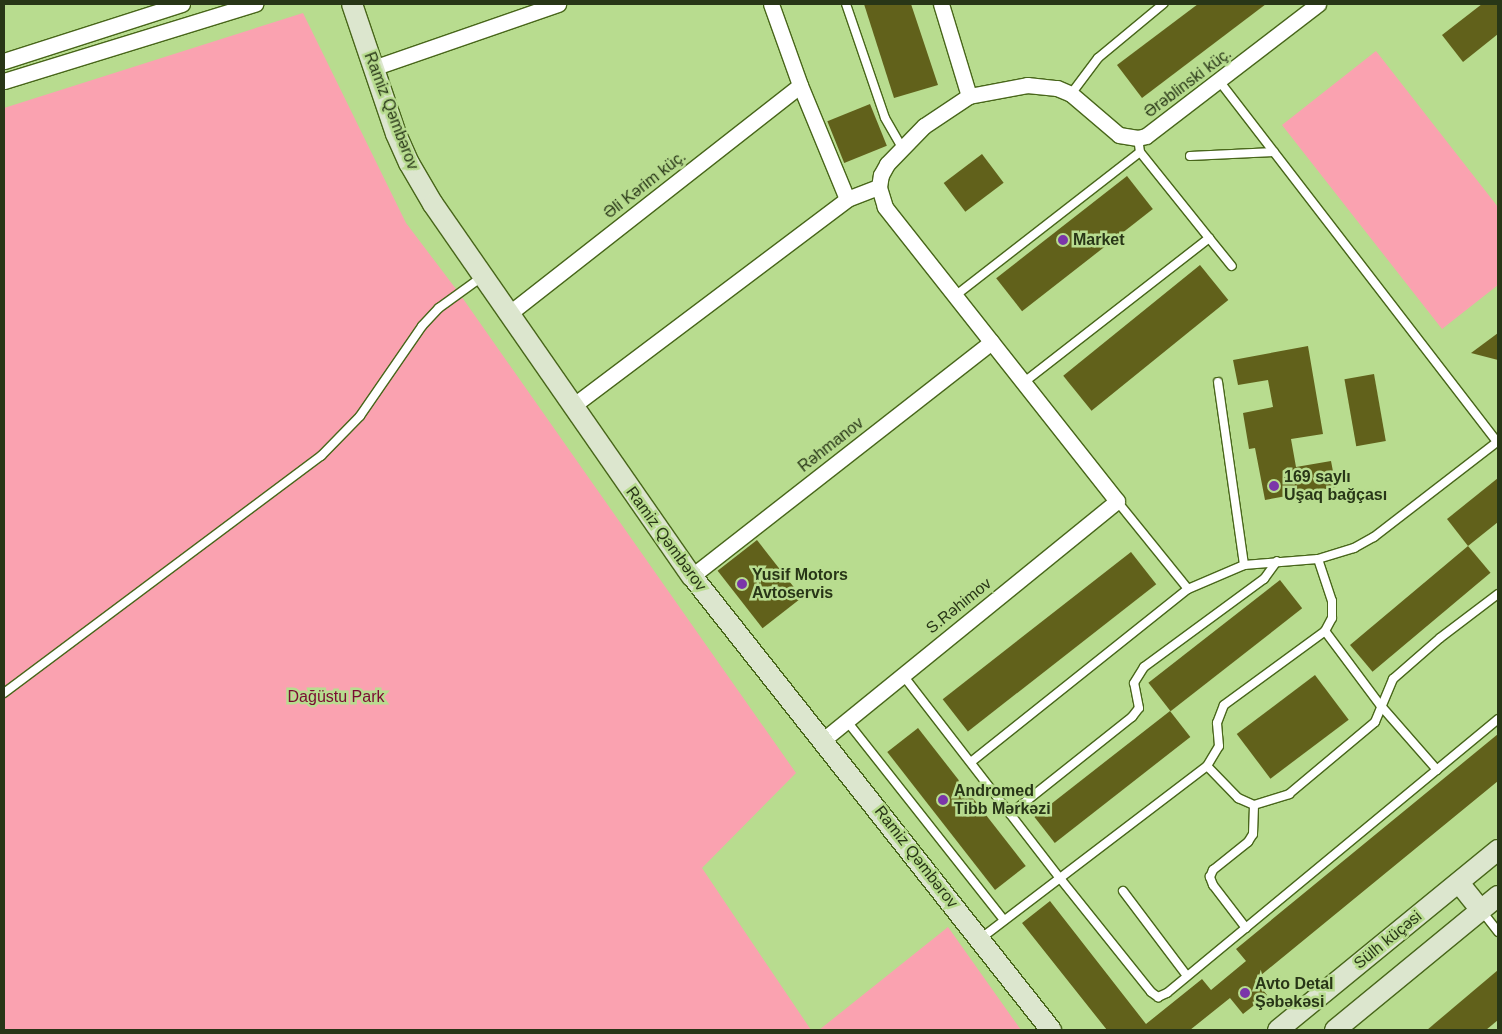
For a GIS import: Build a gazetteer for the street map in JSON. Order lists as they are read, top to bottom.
{
  "streets": {
    "main road": ["Ramiz Qəmbərov", "Sülh küçəsi"],
    "street": [
      "Ərəblinski küç.",
      "Əli Kərim küç.",
      "Rəhmanov",
      "S.Rəhimov"
    ]
  },
  "crossings": [
    ["Ramiz Qəmbərov", "Əli Kərim küç."],
    ["Ramiz Qəmbərov", "Rəhmanov"],
    ["Ramiz Qəmbərov", "S.Rəhimov"]
  ],
  "parks": ["Dağüstu Park"],
  "places": [
    "Market",
    "169 saylı Uşaq bağçası",
    "Yusif Motors Avtoservis",
    "Andromed Tibb Mərkəzi",
    "Avto Detal Şəbəkəsi"
  ]
}
